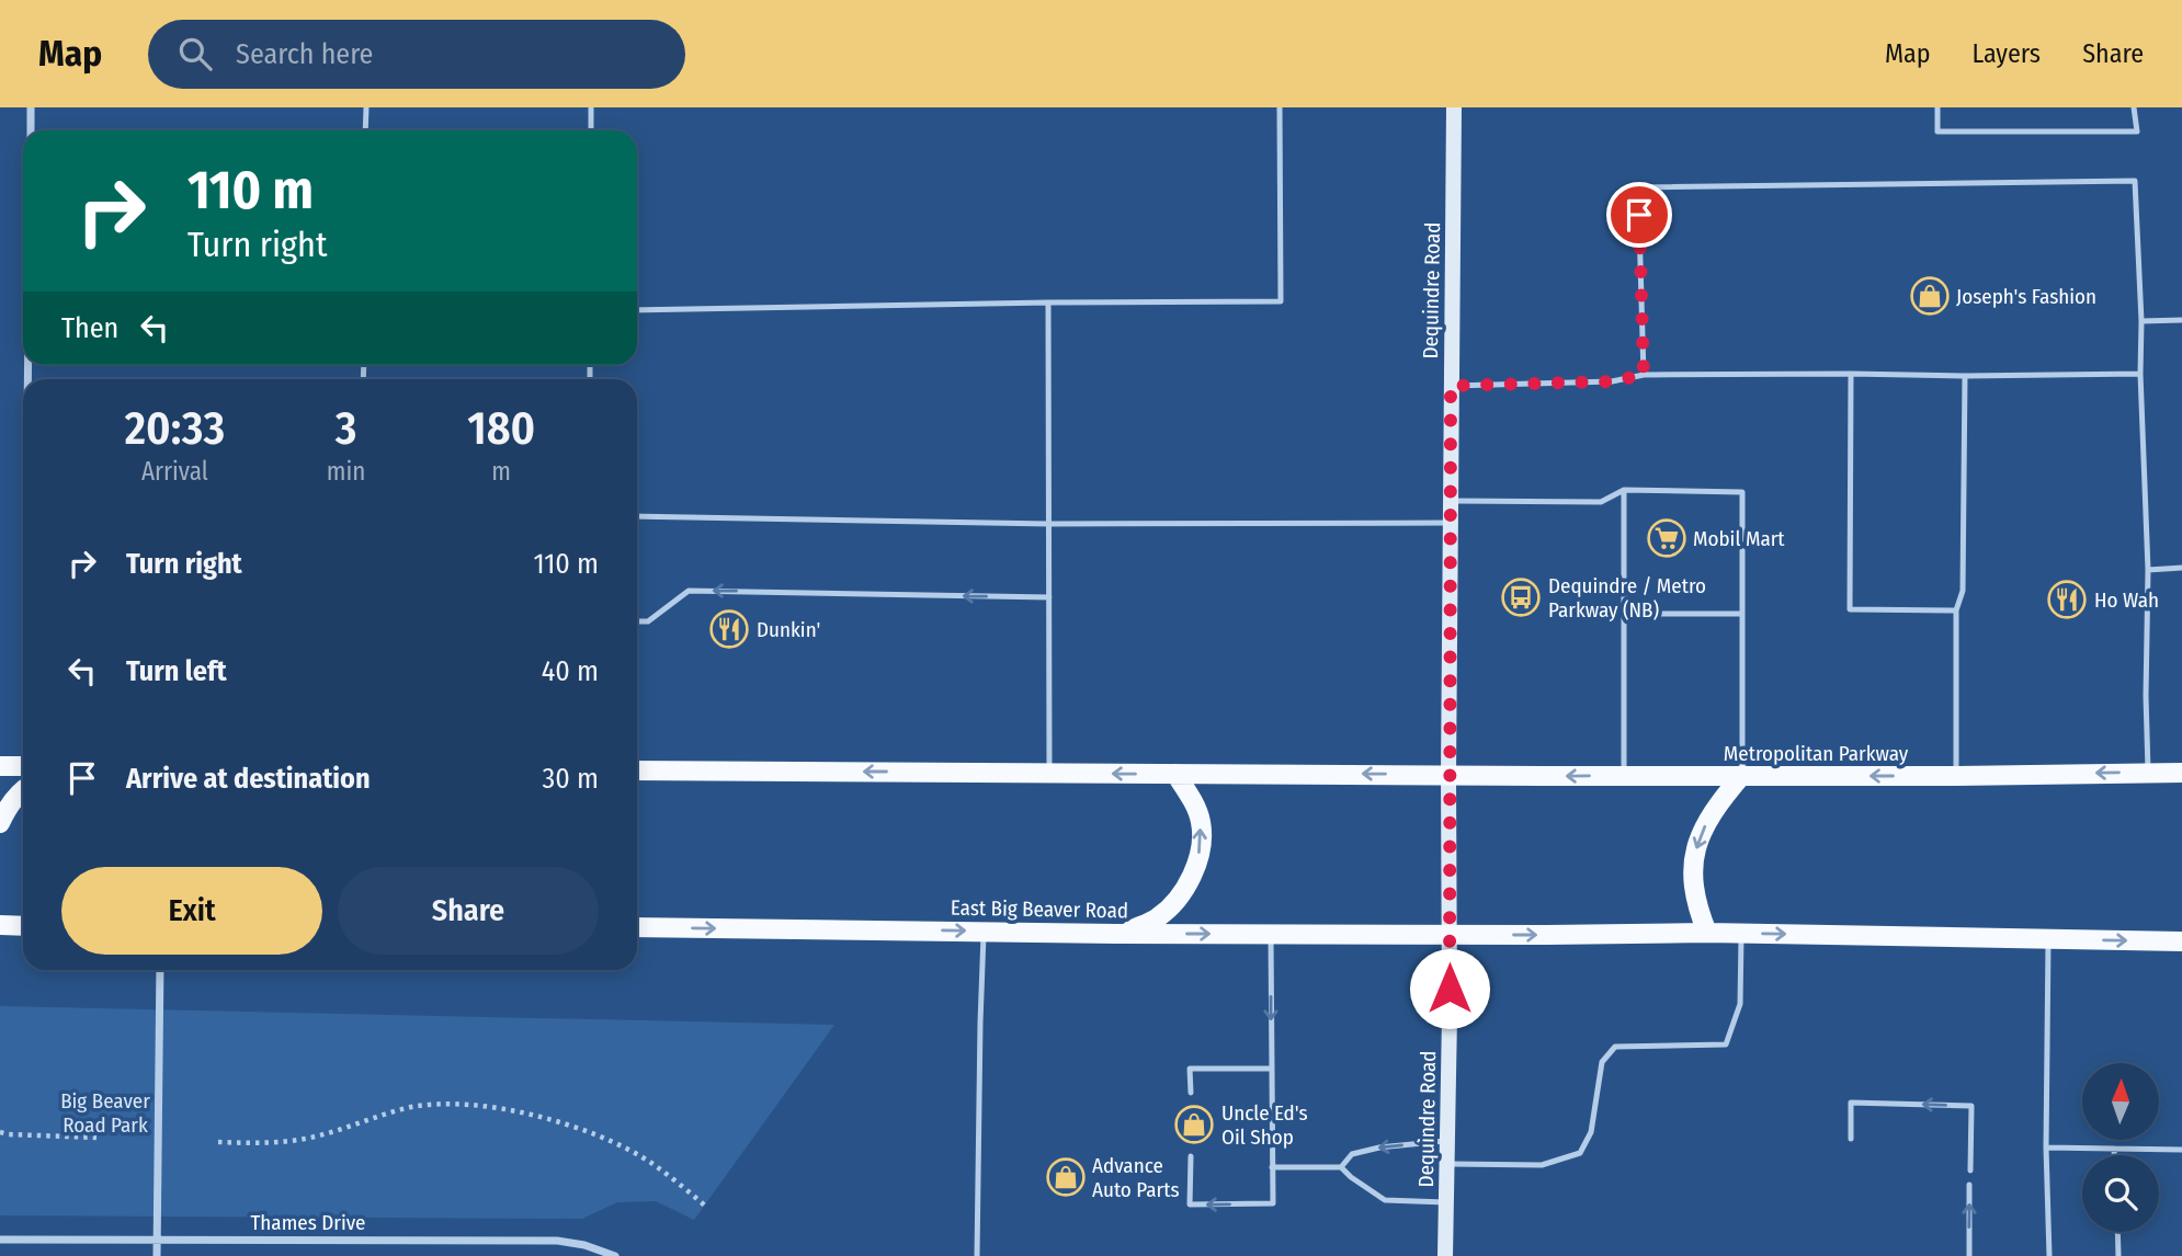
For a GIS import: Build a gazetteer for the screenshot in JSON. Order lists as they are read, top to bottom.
{
  "streets": {
    "main road": ["Dequindre Road", "Metropolitan Parkway", "East Big Beaver Road"],
    "street": ["Thames Drive"]
  },
  "crossings": [
    ["Dequindre Road", "Metropolitan Parkway"],
    ["Dequindre Road", "East Big Beaver Road"]
  ],
  "parks": ["Big Beaver Road Park"],
  "places": {
    "shop": ["Joseph's Fashion", "Uncle Ed's Oil Shop", "Advance Auto Parts"],
    "supermarket": ["Mobil Mart"],
    "bus stop": ["Dequindre / Metro Parkway (NB)"],
    "restaurant": ["Ho Wah", "Dunkin'"]
  },
  "north": "top",
  "page": {
    "header": "Map",
    "search": "Search here",
    "nav": ["Map", "Layers", "Share"],
    "turn": ["110 m", "Turn right"],
    "then": "Then",
    "eta": [
      "20:33",
      "Arrival",
      "3",
      "min",
      "180",
      "m"
    ],
    "list": [
      {
        "name": "Turn right",
        "value": "110 m"
      },
      {
        "name": "Turn left",
        "value": "40 m"
      },
      {
        "name": "Arrive at destination",
        "value": "30 m"
      }
    ],
    "buttons": ["Exit", "Share"]
  }
}
